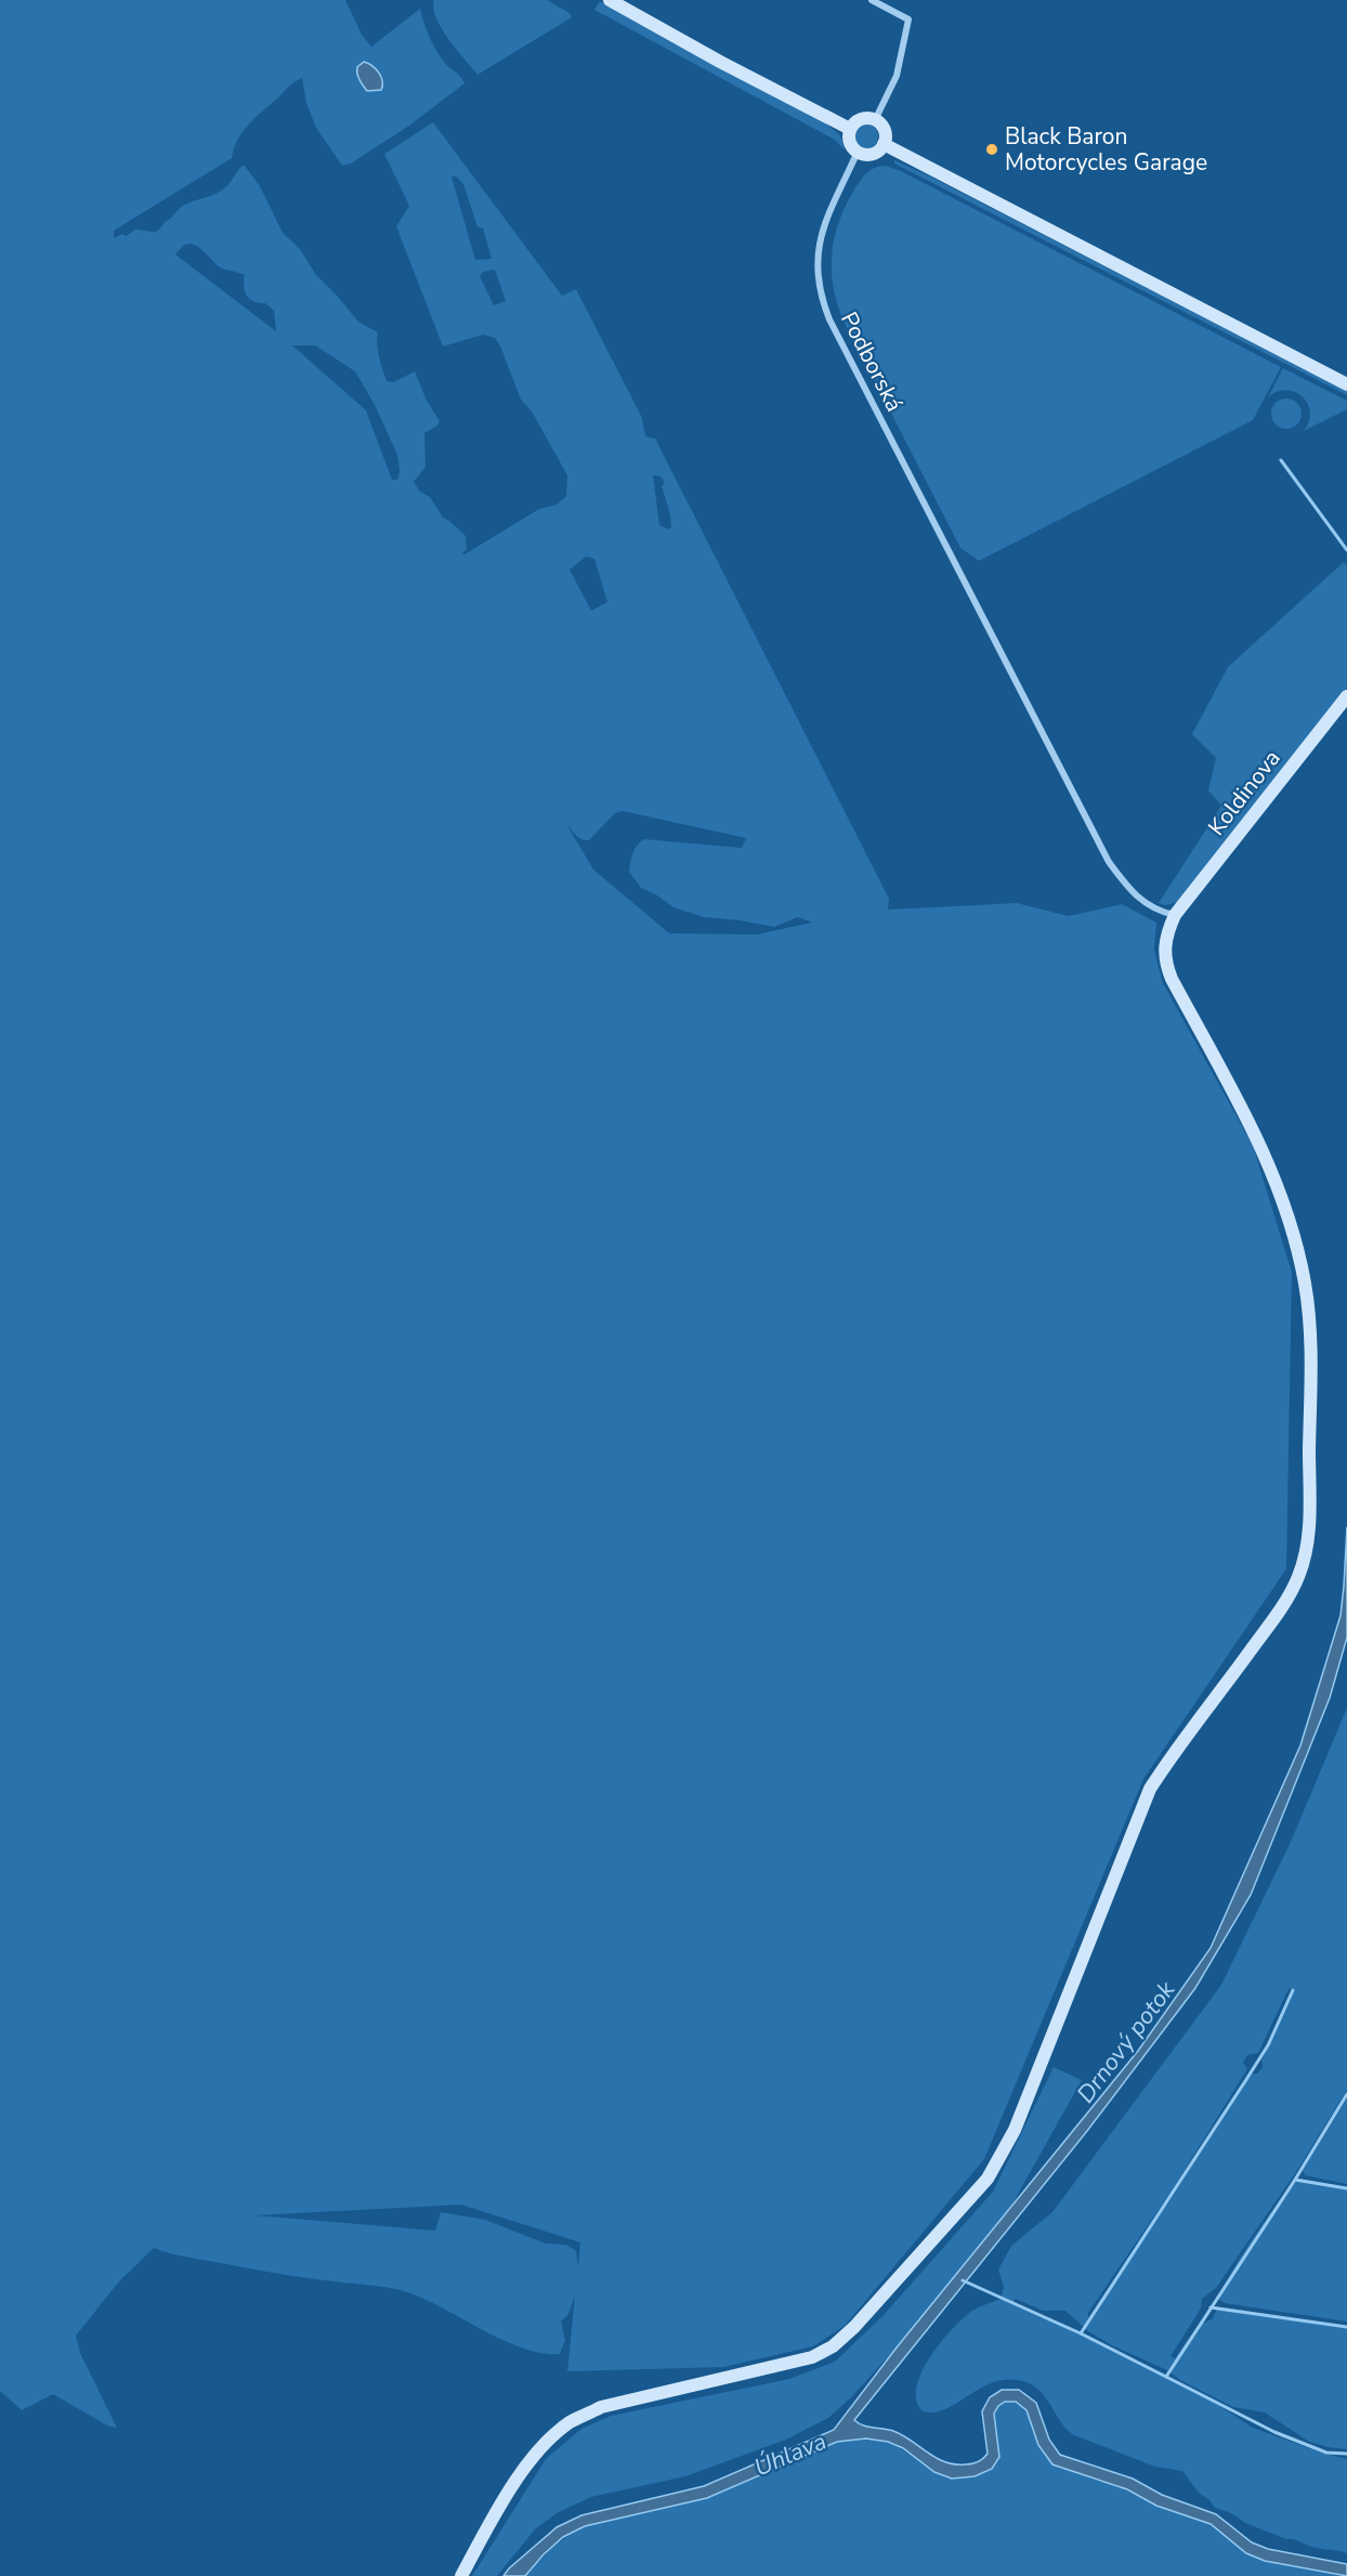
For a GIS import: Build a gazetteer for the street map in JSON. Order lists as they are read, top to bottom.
{
  "streets": {
    "main road": ["Koldinova"],
    "street": ["Podborská"]
  },
  "crossings": [
    ["Podborská", "Koldinova"]
  ],
  "water": ["Drnový potok", "Úhlava"],
  "places": ["Black Baron Motorcycles Garage"]
}
